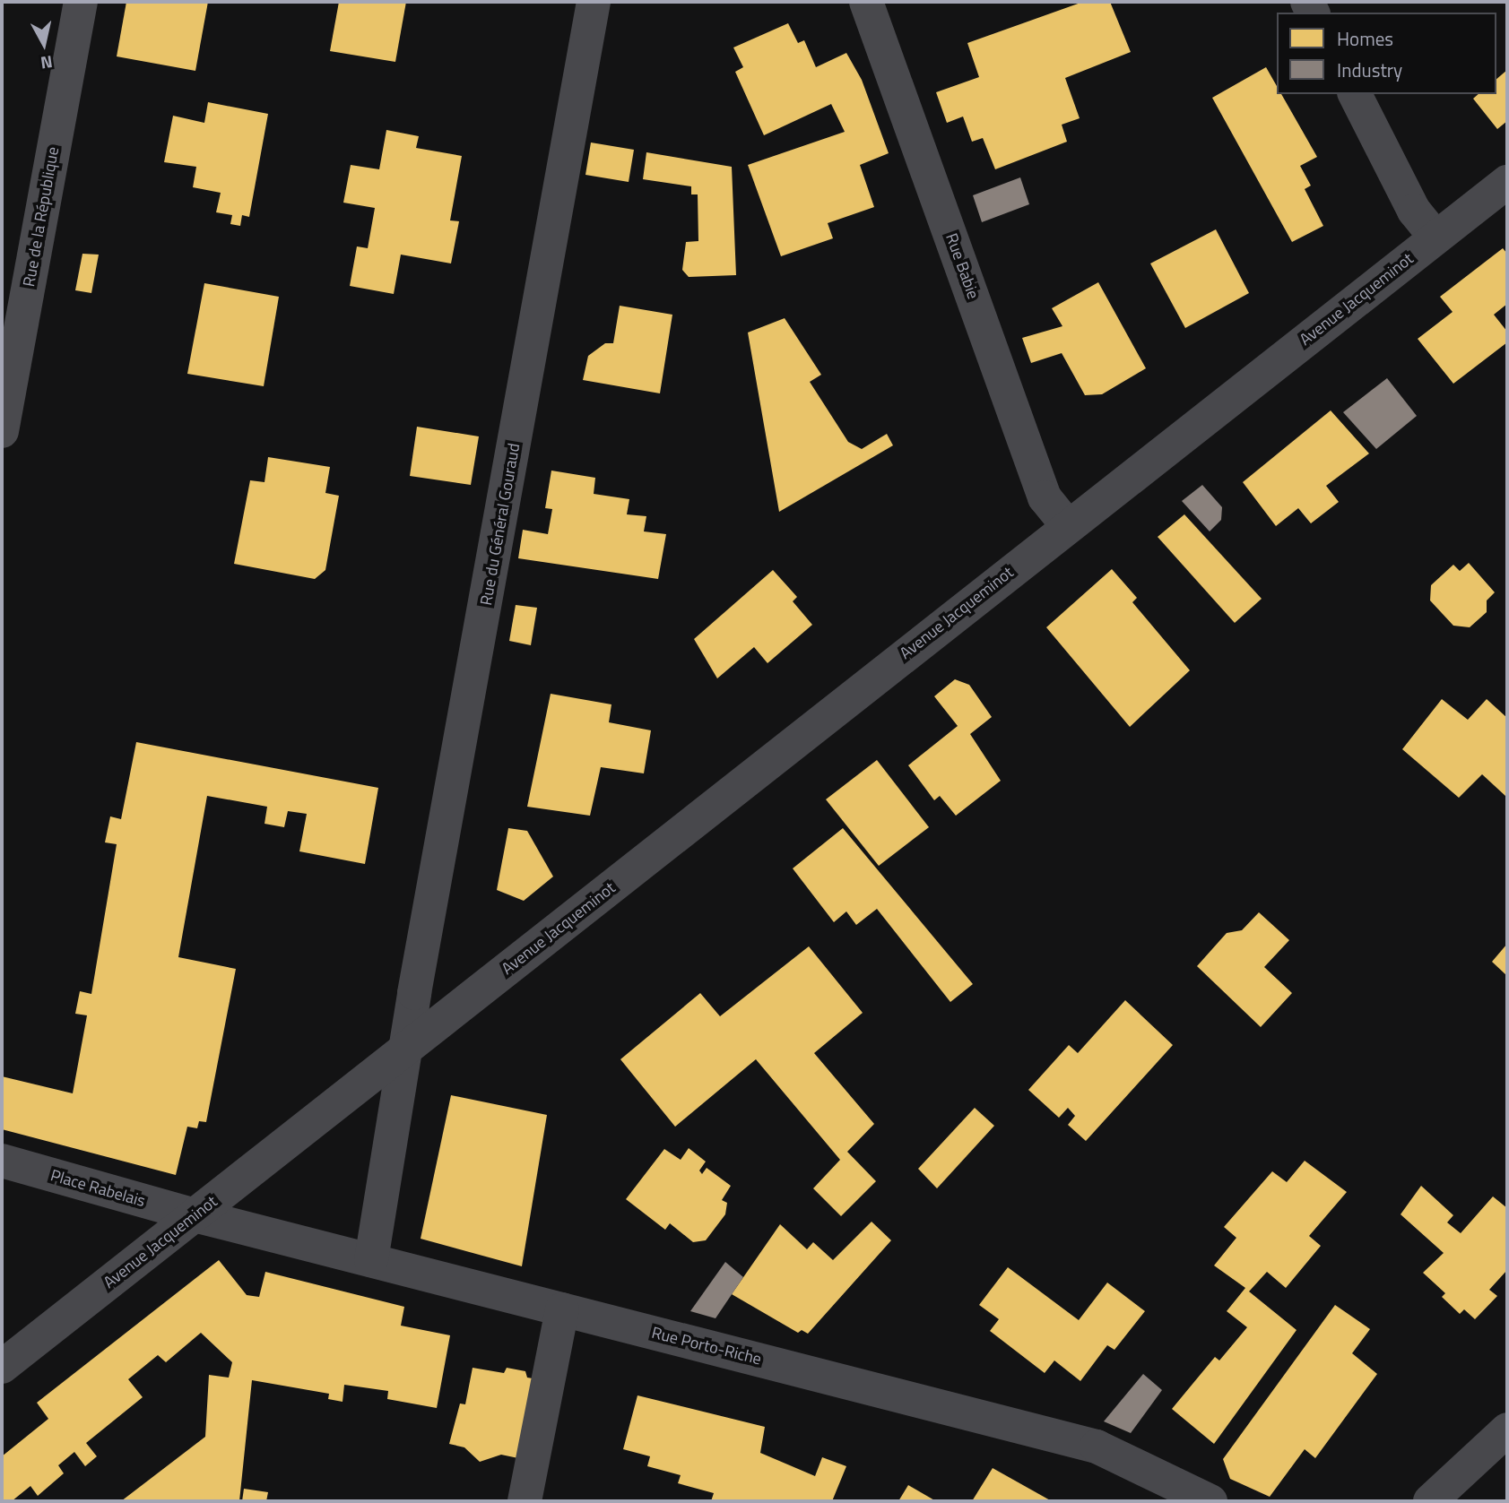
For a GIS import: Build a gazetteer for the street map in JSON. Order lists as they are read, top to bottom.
{
  "streets": {
    "main road": ["Rue de la République"],
    "street": [
      "Rue Babie",
      "Avenue Jacqueminot",
      "Rue du Général Gouraud",
      "Place Rabelais",
      "Rue Porto-Riche"
    ]
  },
  "crossings": [
    ["Rue Babie", "Avenue Jacqueminot"],
    ["Avenue Jacqueminot", "Rue du Général Gouraud"],
    ["Avenue Jacqueminot", "Place Rabelais"],
    ["Avenue Jacqueminot", "Rue Porto-Riche"],
    ["Place Rabelais", "Rue Porto-Riche"]
  ],
  "legend": ["Homes", "Industry"],
  "north": "bottom"
}
